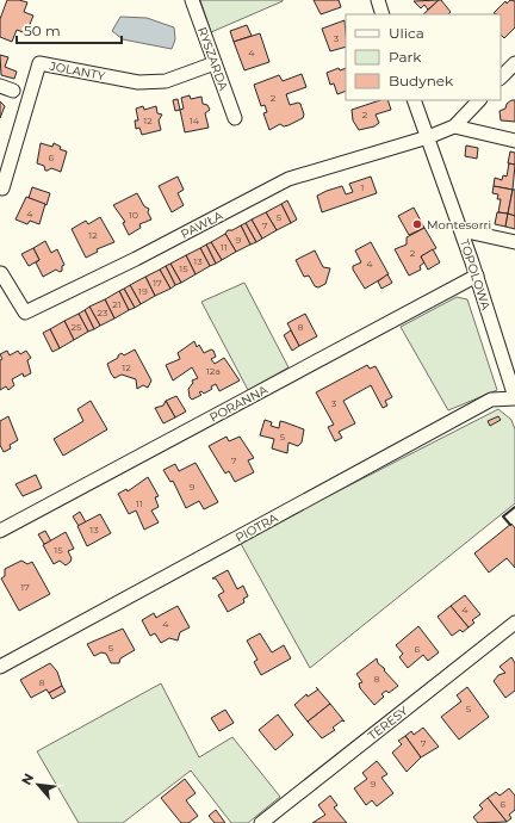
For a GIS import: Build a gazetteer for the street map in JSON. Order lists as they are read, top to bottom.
{
  "streets": {
    "street": [
      "RYSZARDA",
      "JOLANTY",
      "PAWŁA",
      "TOPOLOWA",
      "PORANNA",
      "PIOTRA",
      "TERESY"
    ]
  },
  "crossings": [
    ["RYSZARDA", "JOLANTY"],
    ["PAWŁA", "TOPOLOWA"],
    ["TOPOLOWA", "PORANNA"],
    ["TOPOLOWA", "PIOTRA"]
  ],
  "places": ["Montesorri"],
  "house_numbers": [
    "3",
    "4",
    "2",
    "2",
    "12",
    "14",
    "6",
    "1",
    "4",
    "10",
    "5",
    "7",
    "12",
    "9",
    "11",
    "2",
    "13",
    "4",
    "15",
    "17",
    "19",
    "21",
    "23",
    "25",
    "8",
    "12",
    "12a",
    "3",
    "5",
    "7",
    "9",
    "11",
    "13",
    "15",
    "17",
    "4",
    "4",
    "5",
    "6",
    "8",
    "8",
    "5",
    "7",
    "9",
    "6"
  ],
  "legend": ["Ulica", "Park", "Budynek"],
  "scale_bar": "50 m",
  "north": "top left"
}
